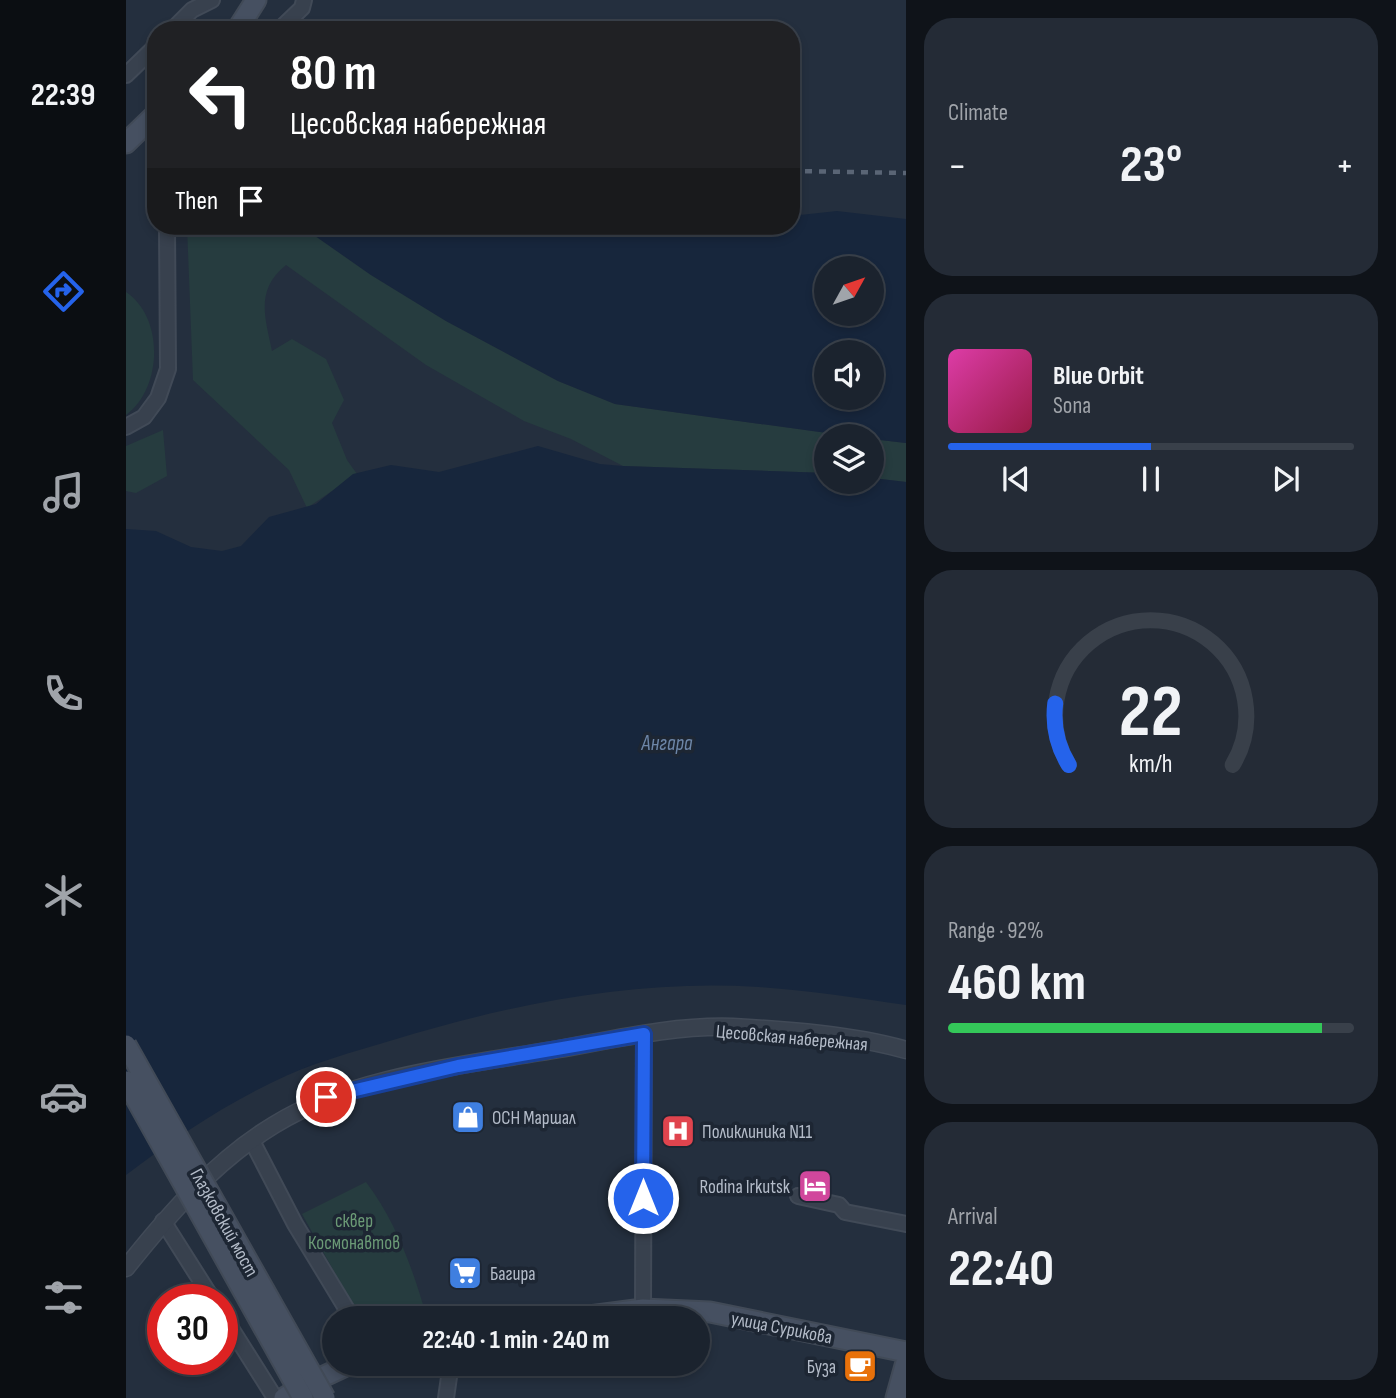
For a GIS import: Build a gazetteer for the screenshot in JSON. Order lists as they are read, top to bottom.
{
  "streets": {
    "main road": ["Глазковский мост", "улица Сурикова"],
    "street": ["Цесовская набережная"]
  },
  "water": ["Ангара"],
  "parks": ["сквер Космонавтов"],
  "places": {
    "shop": ["ОСН Маршал"],
    "hospital": ["Поликлиника N11"],
    "hotel": ["Rodina Irkutsk"],
    "supermarket": ["Багира"],
    "cafe": ["Буза"]
  },
  "north": "top right",
  "page": {
    "tabs": "22:39",
    "tile": [
      "Climate",
      ["Range · 92%", "460 km"],
      ["Arrival", "22:40"]
    ],
    "turn": ["80 m", "Цесовская набережная"],
    "heat": ["−", "23°", "+"],
    "then": "Then",
    "song": ["Blue Orbit", "Sona"],
    "limit": "30",
    "trip": "22:40 · 1 min · 240 m",
    "gauge": ["22", "km/h"]
  }
}
